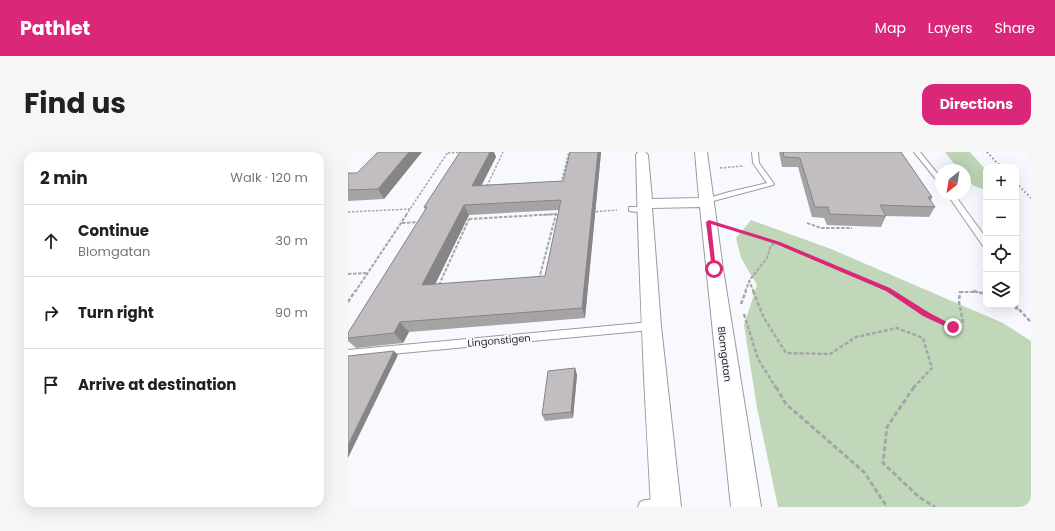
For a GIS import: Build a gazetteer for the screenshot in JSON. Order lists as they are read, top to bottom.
{
  "streets": {
    "street": ["Blomgatan"],
    "lane": ["Lingonstigen"]
  },
  "north": "bottom left",
  "page": {
    "header": "Pathlet",
    "nav": ["Map", "Layers", "Share"],
    "title": "Find us",
    "buttons": "Directions",
    "heading": ["2 min", "Walk · 120 m"],
    "map_buttons": ["+", "−"],
    "list": [
      ["Continue", "Blomgatan", "30 m"],
      ["Turn right", "90 m"],
      "Arrive at destination"
    ]
  }
}
